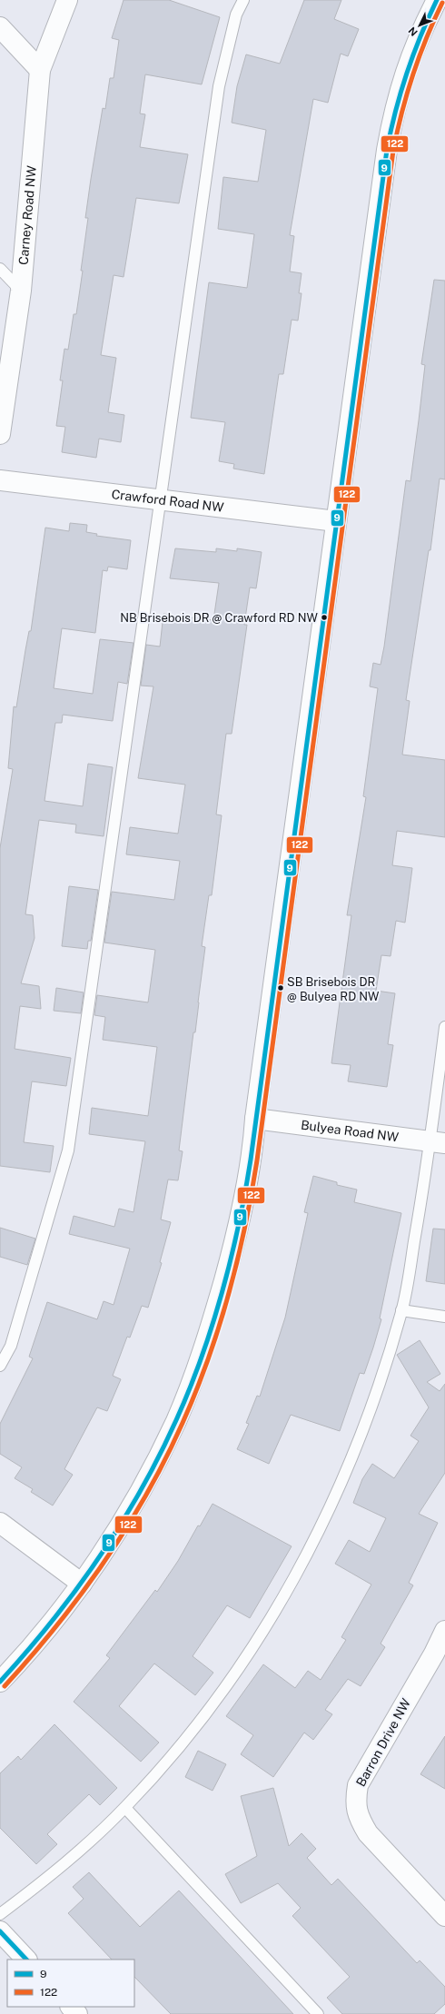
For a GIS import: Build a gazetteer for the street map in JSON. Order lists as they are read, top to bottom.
{
  "streets": {
    "street": [
      "Carney Road NW",
      "Crawford Road NW",
      "Bulyea Road NW",
      "Barron Drive NW"
    ]
  },
  "places": ["NB Brisebois DR @ Crawford RD NW", "SB Brisebois DR @ Bulyea RD NW"],
  "lines": ["transit line 9", "transit line 122"],
  "legend": ["9", "122"],
  "north": "bottom left"
}
